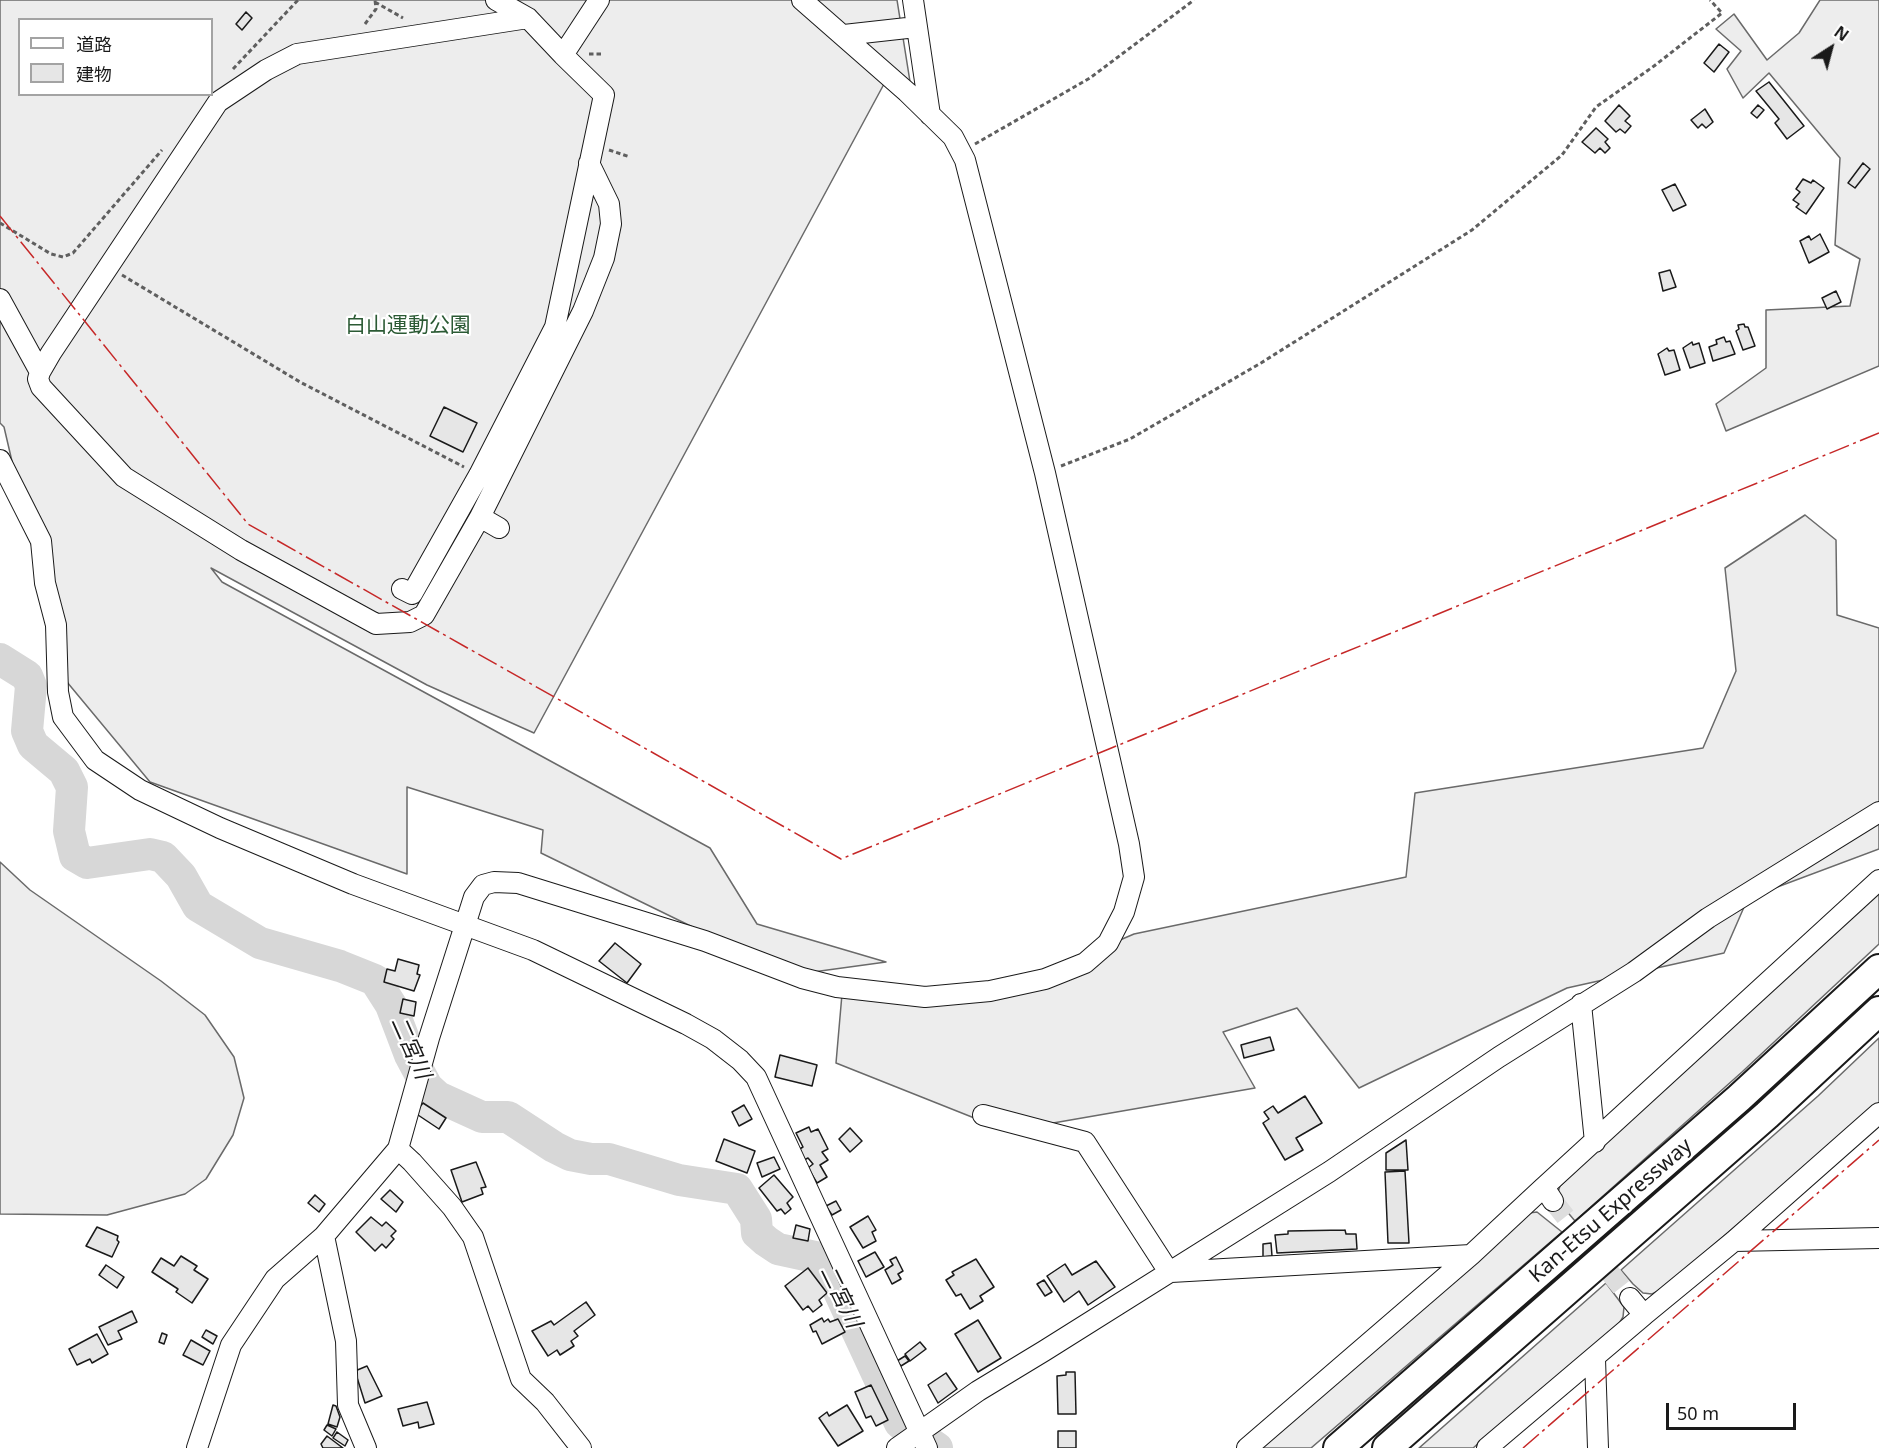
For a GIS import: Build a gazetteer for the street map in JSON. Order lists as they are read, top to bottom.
{
  "streets": {
    "highway": ["Kan-Etsu Expressway"]
  },
  "water": ["二宮川"],
  "parks": ["白山運動公園"],
  "legend": ["道路", "建物"],
  "scale_bar": "50 m",
  "north": "top right"
}
